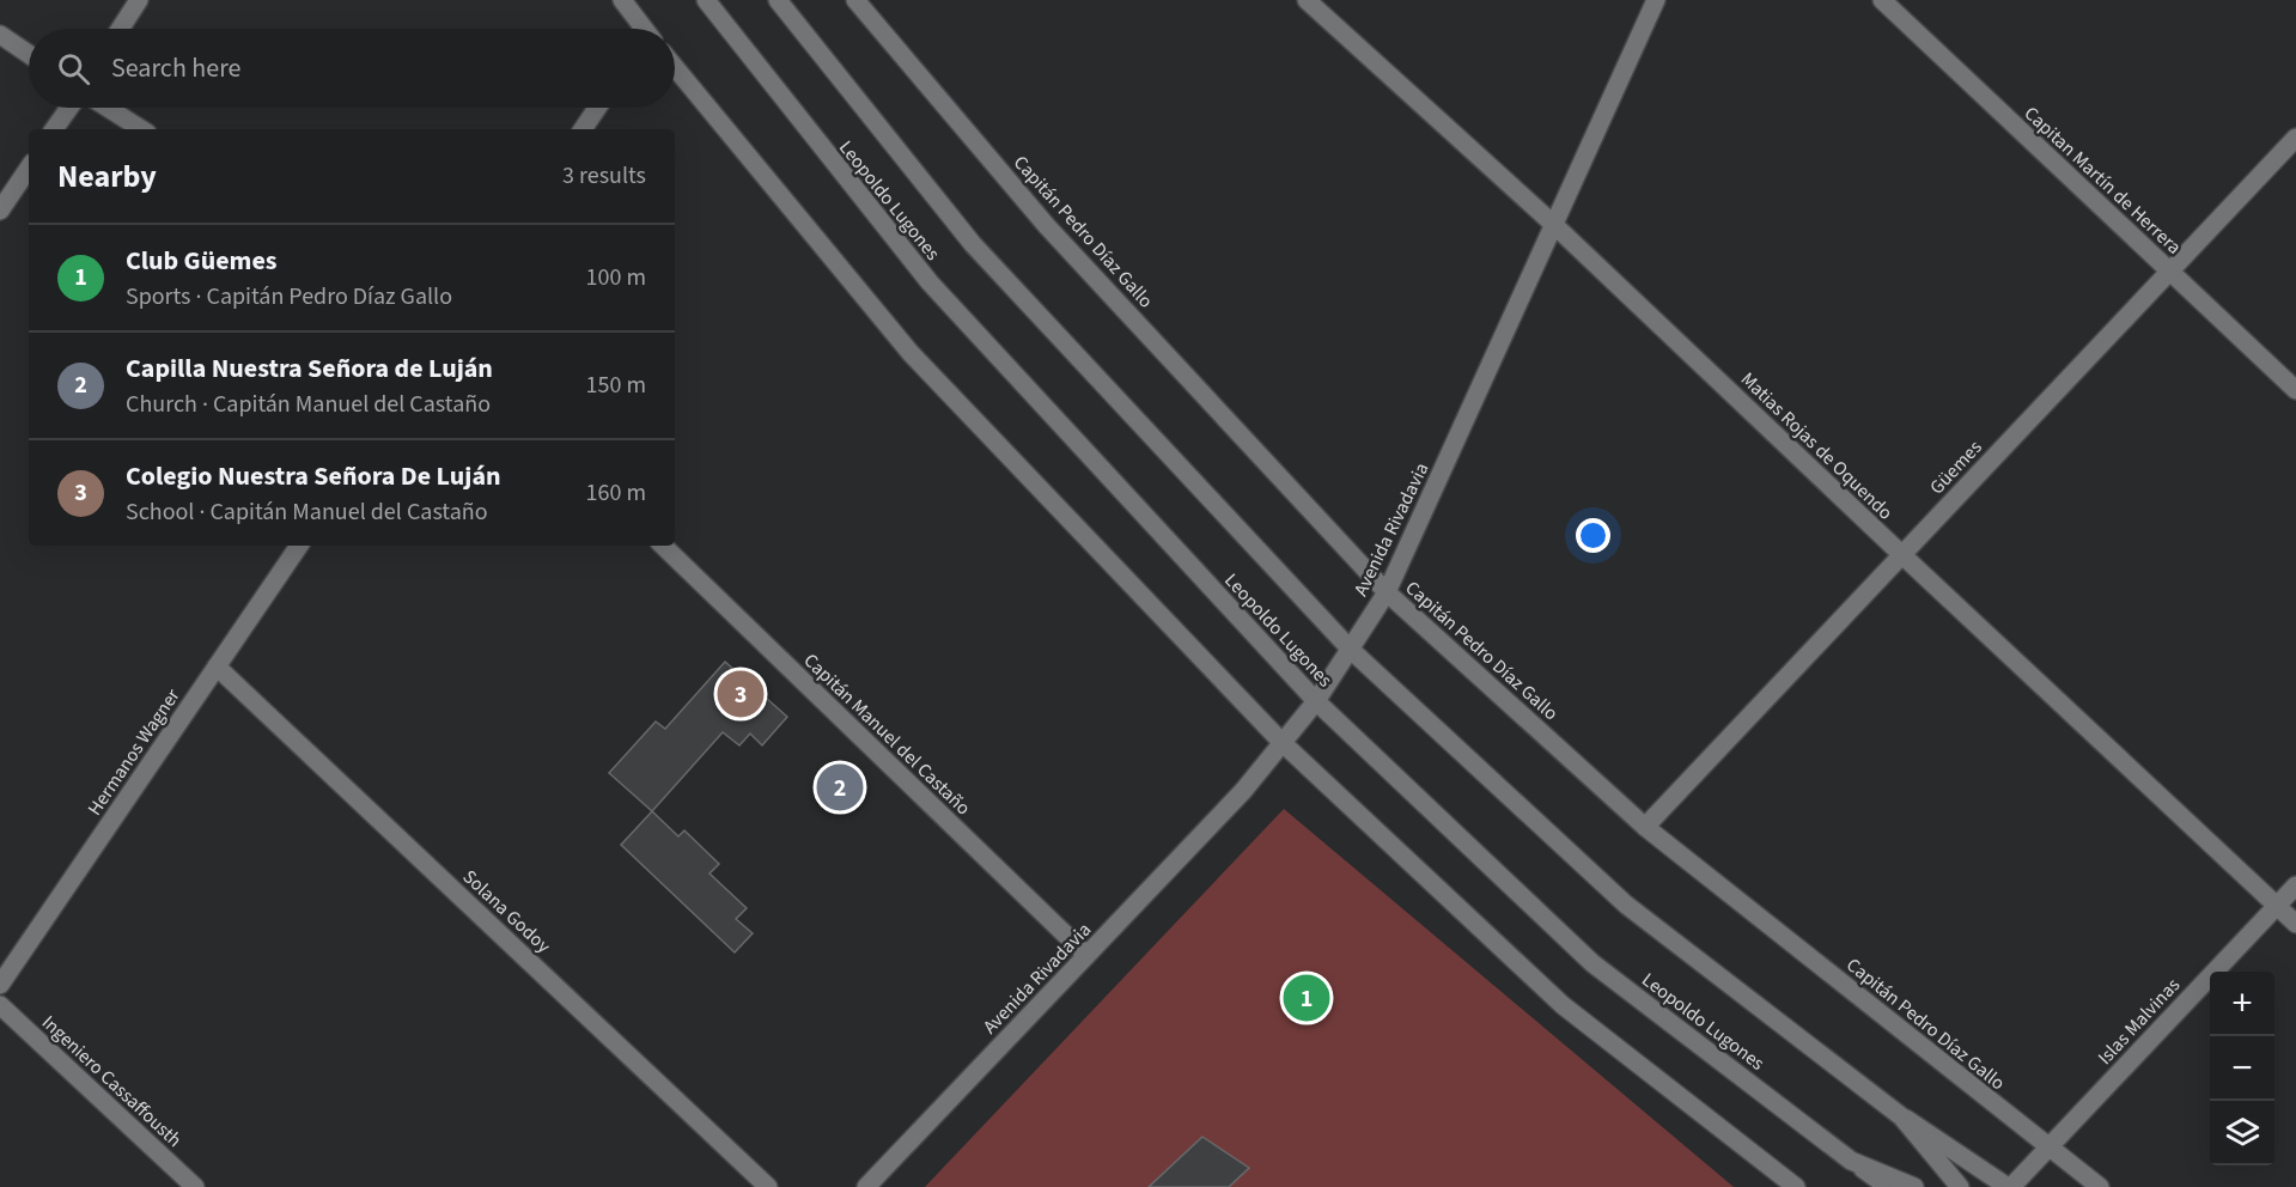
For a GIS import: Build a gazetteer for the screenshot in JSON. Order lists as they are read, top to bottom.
{
  "streets": {
    "street": [
      "Capitan Martín de Herrera",
      "Leopoldo Lugones",
      "Capitán Pedro Díaz Gallo",
      "Matias Rojas de Oquendo",
      "Güemes",
      "Avenida Rivadavia",
      "Capitán Manuel del Castaño",
      "Hermanos Wagner",
      "Solana Godoy",
      "Islas Malvinas",
      "Ingeniero Cassaffousth"
    ]
  },
  "crossings": [
    ["Capitan Martín de Herrera", "Güemes"],
    ["Leopoldo Lugones", "Avenida Rivadavia"],
    ["Capitán Pedro Díaz Gallo", "Güemes"],
    ["Capitán Pedro Díaz Gallo", "Avenida Rivadavia"],
    ["Capitán Pedro Díaz Gallo", "Islas Malvinas"],
    ["Matias Rojas de Oquendo", "Güemes"],
    ["Matias Rojas de Oquendo", "Avenida Rivadavia"],
    ["Matias Rojas de Oquendo", "Islas Malvinas"],
    ["Avenida Rivadavia", "Capitán Manuel del Castaño"],
    ["Hermanos Wagner", "Solana Godoy"]
  ],
  "page": {
    "search": "Search here",
    "heading": ["Nearby", "3 results"],
    "list": [
      {
        "mark": "1",
        "name": "Club Güemes",
        "note": "Sports · Capitán Pedro Díaz Gallo",
        "value": "100 m"
      },
      {
        "mark": "2",
        "name": "Capilla Nuestra Señora de Luján",
        "note": "Church · Capitán Manuel del Castaño",
        "value": "150 m"
      },
      {
        "mark": "3",
        "name": "Colegio Nuestra Señora De Luján",
        "note": "School · Capitán Manuel del Castaño",
        "value": "160 m"
      }
    ],
    "pins": ["3", "2", "1"],
    "map_buttons": ["+", "−"]
  }
}
